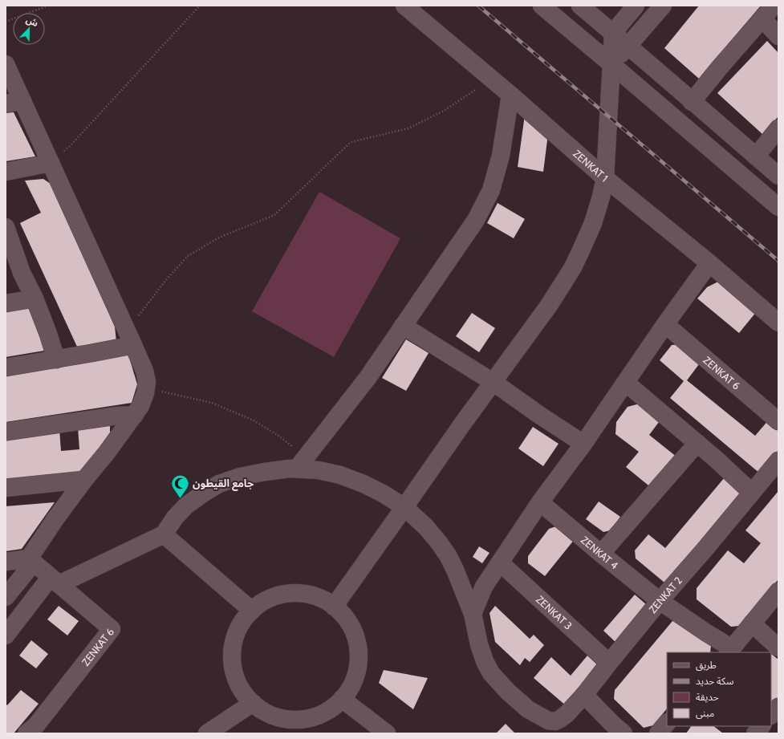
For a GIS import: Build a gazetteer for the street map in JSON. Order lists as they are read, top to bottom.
{
  "streets": {
    "street": [
      "ZENKAT 1",
      "ZENKAT 6",
      "ZENKAT 4",
      "ZENKAT 2",
      "ZENKAT 3"
    ]
  },
  "crossings": [
    ["ZENKAT 4", "ZENKAT 2"],
    ["ZENKAT 2", "ZENKAT 3"]
  ],
  "places": {
    "mosque": ["جامع القيطون"]
  },
  "legend": [
    "طريق",
    "سكة حديد",
    "حديقة",
    "مبنى"
  ],
  "north": "top right"
}
